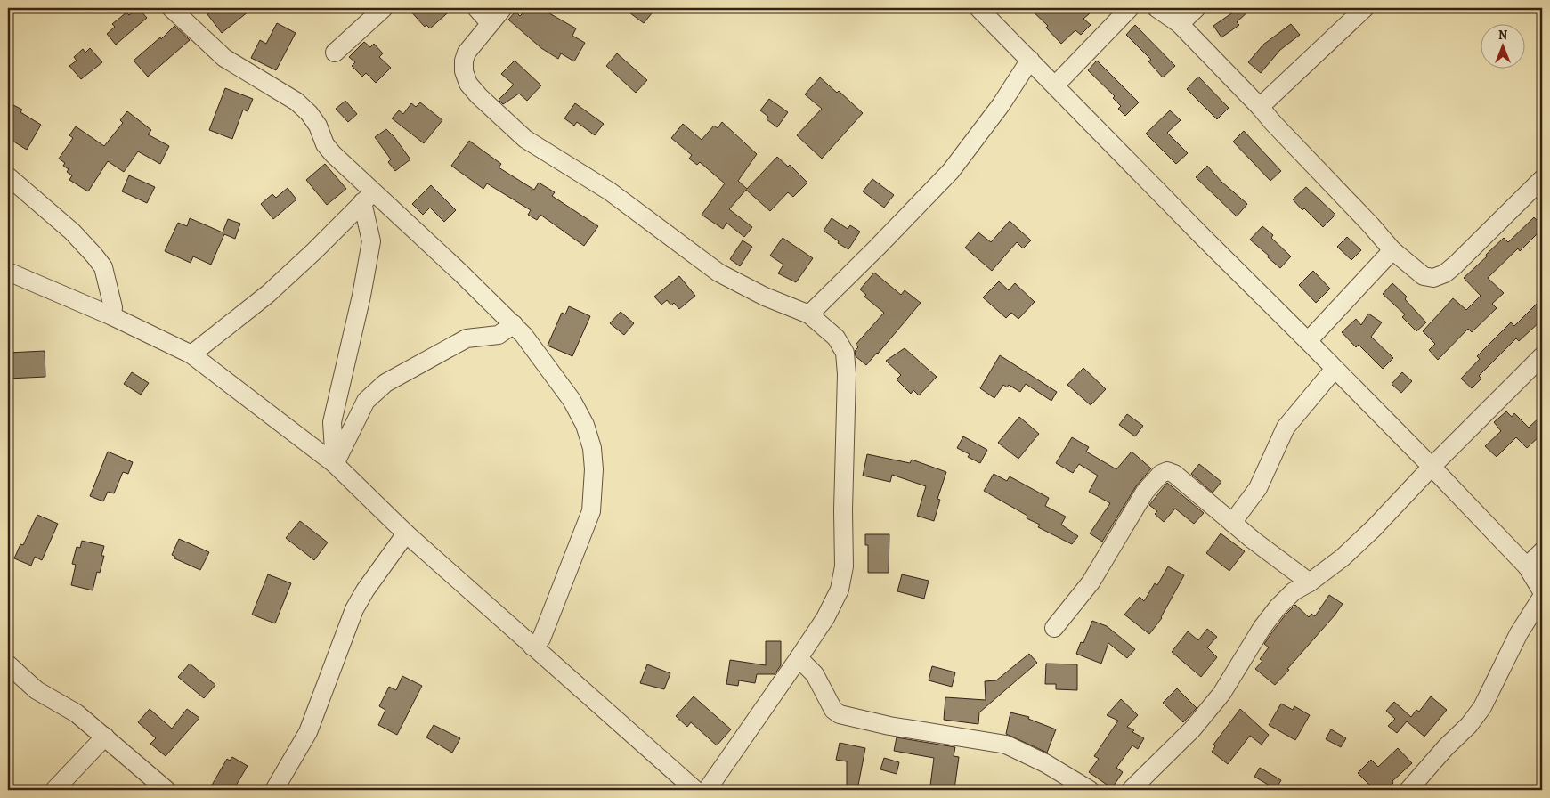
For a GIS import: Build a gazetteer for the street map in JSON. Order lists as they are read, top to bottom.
{
  "north": "top"
}
